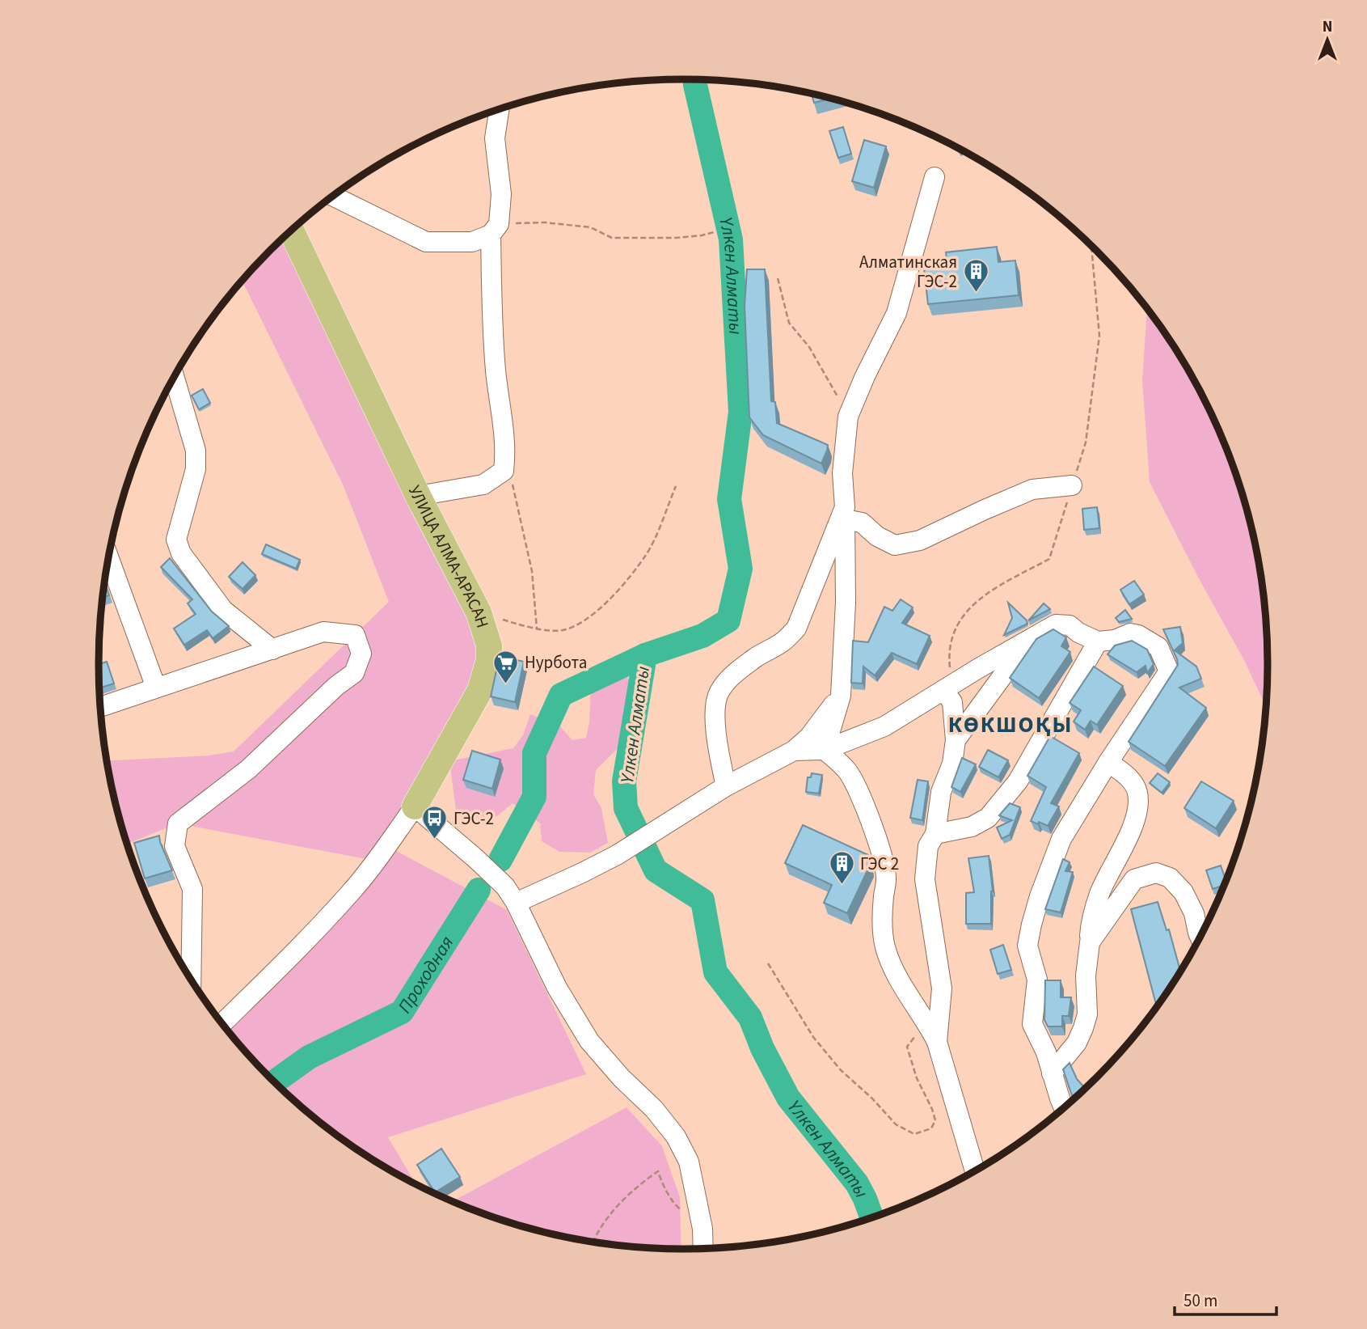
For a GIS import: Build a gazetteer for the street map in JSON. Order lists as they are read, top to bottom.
{
  "streets": {
    "main road": ["УЛИЦА АЛМА-АРАСАН"]
  },
  "districts": ["КӨКШОҚЫ"],
  "water": ["Үлкен Алматы", "Проходная"],
  "places": {
    "building": ["Алматинская ГЭС-2", "ГЭС 2"],
    "supermarket": ["Нурбота"],
    "bus stop": ["ГЭС-2"]
  },
  "scale_bar": "50 m",
  "north": "top"
}
